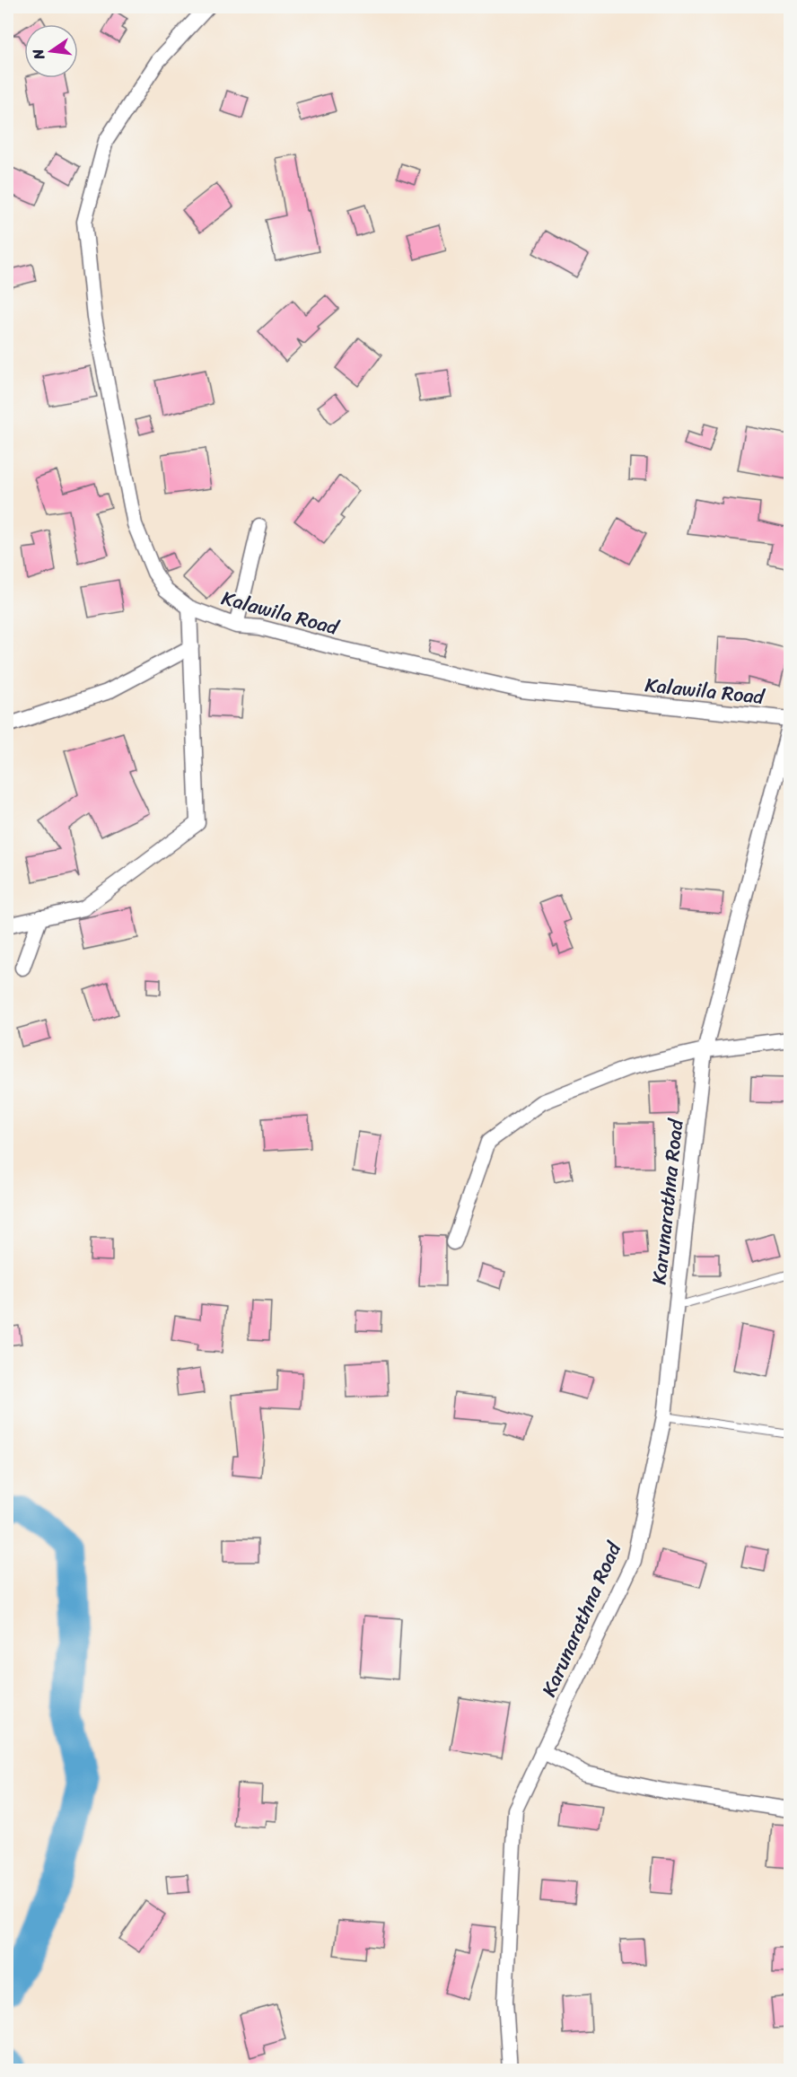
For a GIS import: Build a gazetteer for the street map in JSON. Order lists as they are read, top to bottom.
{
  "streets": {
    "street": ["Kalawila Road", "Karunarathna Road"]
  },
  "north": "left"
}
